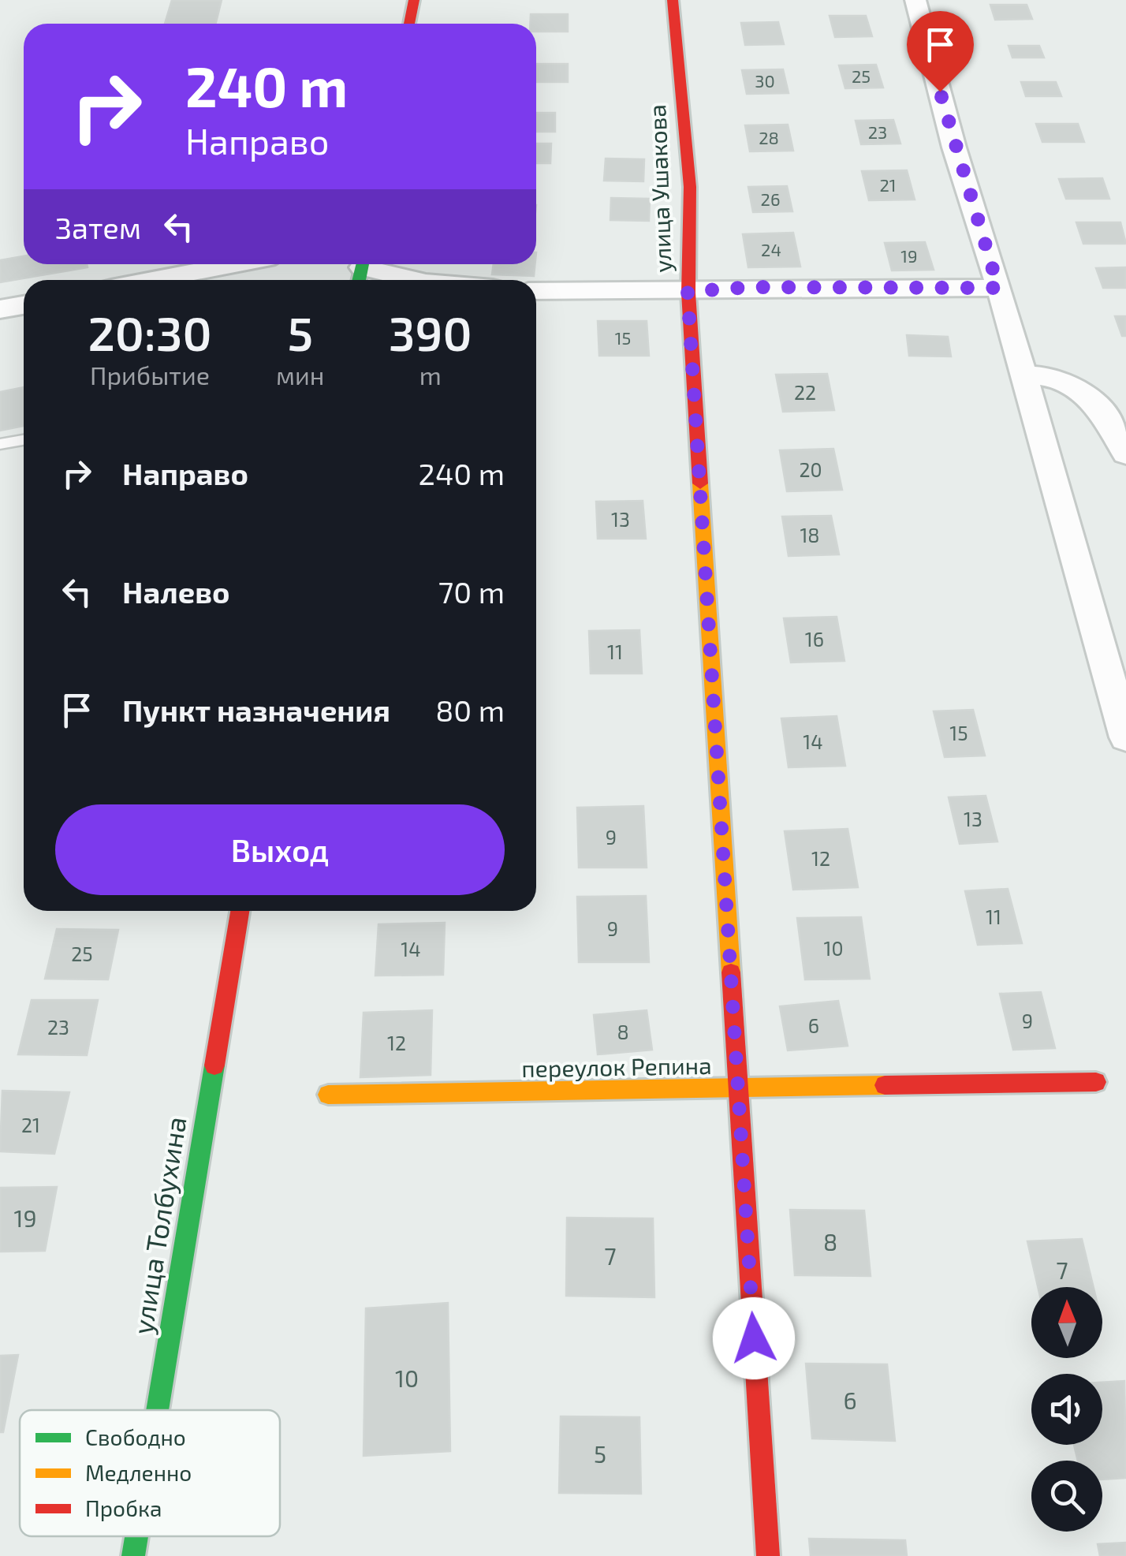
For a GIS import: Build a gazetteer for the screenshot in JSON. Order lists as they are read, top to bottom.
{
  "streets": {
    "street": ["улица Ушакова", "переулок Репина", "улица Толбухина"]
  },
  "crossings": [
    ["улица Ушакова", "переулок Репина"]
  ],
  "house_numbers": [
    "25",
    "30",
    "23",
    "28",
    "21",
    "26",
    "24",
    "19",
    "15",
    "22",
    "20",
    "13",
    "18",
    "16",
    "11",
    "15",
    "14",
    "13",
    "9",
    "12",
    "11",
    "9",
    "10",
    "14",
    "25",
    "9",
    "6",
    "23",
    "8",
    "12",
    "21",
    "19",
    "8",
    "7",
    "7",
    "10",
    "6",
    "5"
  ],
  "legend": ["Свободно", "Медленно", "Пробка"],
  "north": "top",
  "page": {
    "turn": ["240 m", "Направо"],
    "then": "Затем",
    "eta": [
      "20:30",
      "Прибытие",
      "5",
      "мин",
      "390",
      "m"
    ],
    "list": [
      {
        "name": "Направо",
        "value": "240 m"
      },
      {
        "name": "Налево",
        "value": "70 m"
      },
      {
        "name": "Пункт назначения",
        "value": "80 m"
      }
    ],
    "buttons": "Выход"
  }
}
